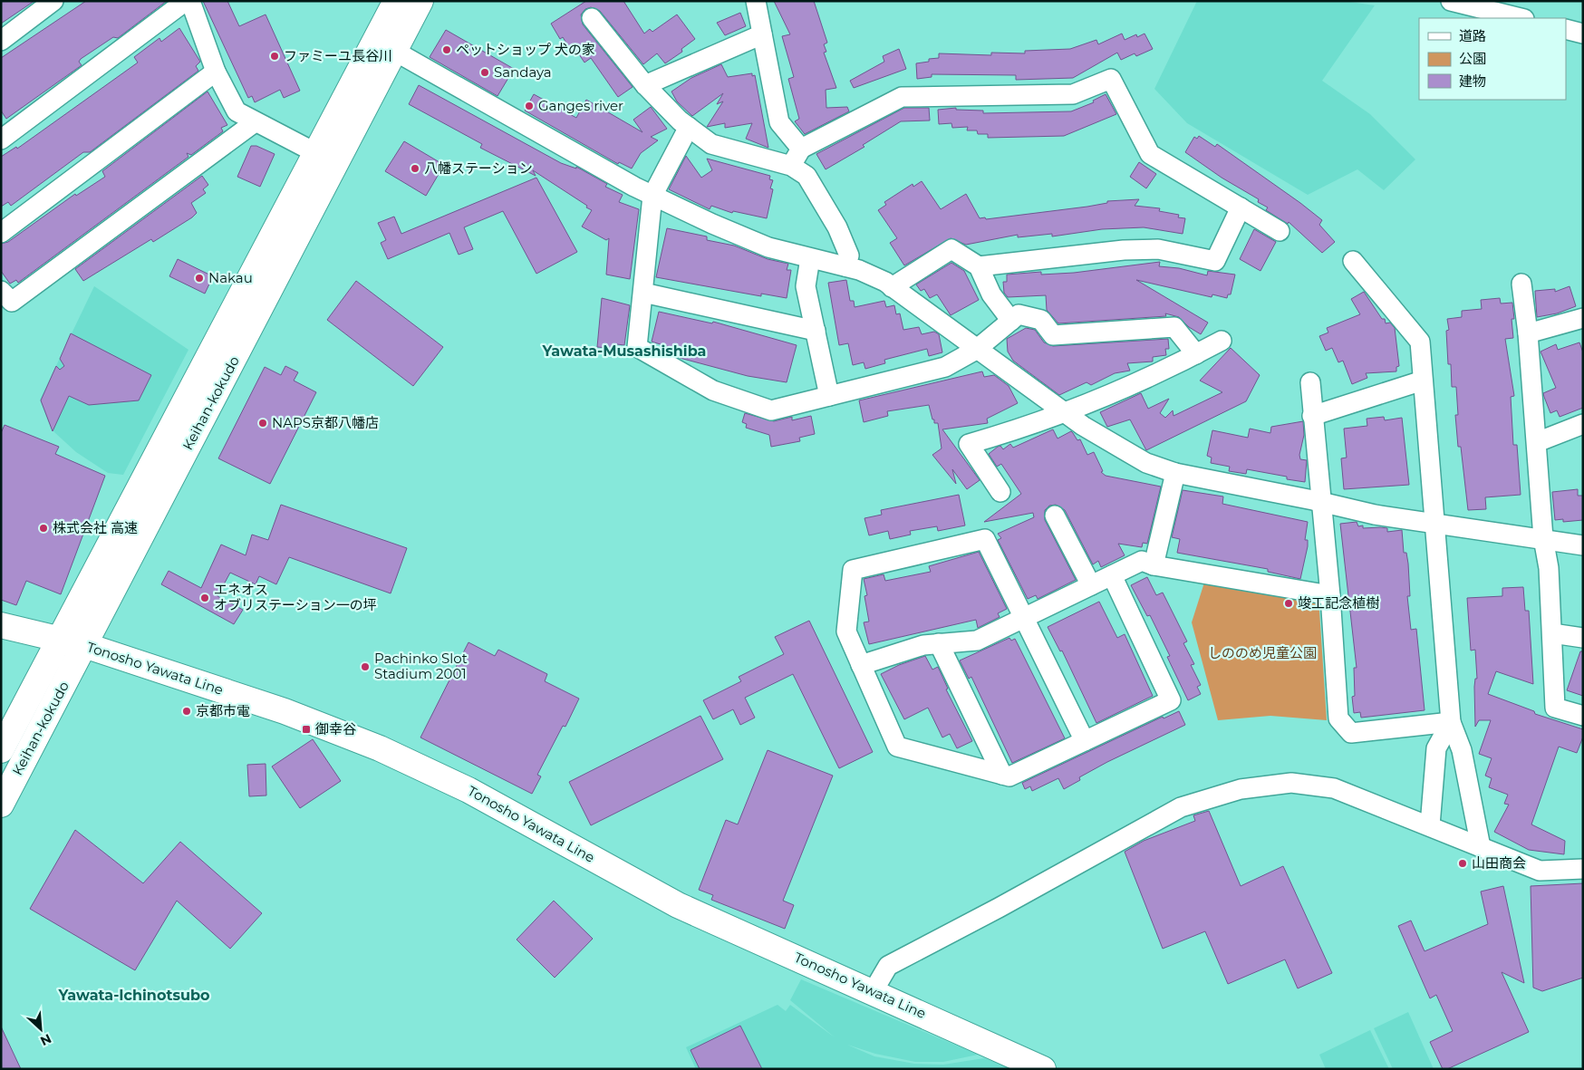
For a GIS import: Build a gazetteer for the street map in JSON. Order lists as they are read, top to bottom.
{
  "streets": {
    "main road": ["Keihan-kokudo", "Tonosho Yawata Line"]
  },
  "crossings": [
    ["Keihan-kokudo", "Tonosho Yawata Line"]
  ],
  "districts": ["Yawata-Musashishiba", "Yawata-Ichinotsubo"],
  "parks": ["しののめ児童公園"],
  "places": {
    "other": [
      "ペットショップ 犬の家",
      "ファミーユ長谷川",
      "Sandaya",
      "Ganges river",
      "八幡ステーション",
      "Nakau",
      "NAPS京都八幡店",
      "株式会社 高速",
      "エネオス オブリステーション一の坪",
      "竣工記念植樹",
      "Pachinko Slot Stadium 2001",
      "京都市電",
      "山田商会"
    ],
    "transit": ["御幸谷"]
  },
  "legend": ["道路", "公園", "建物"],
  "north": "bottom right"
}
